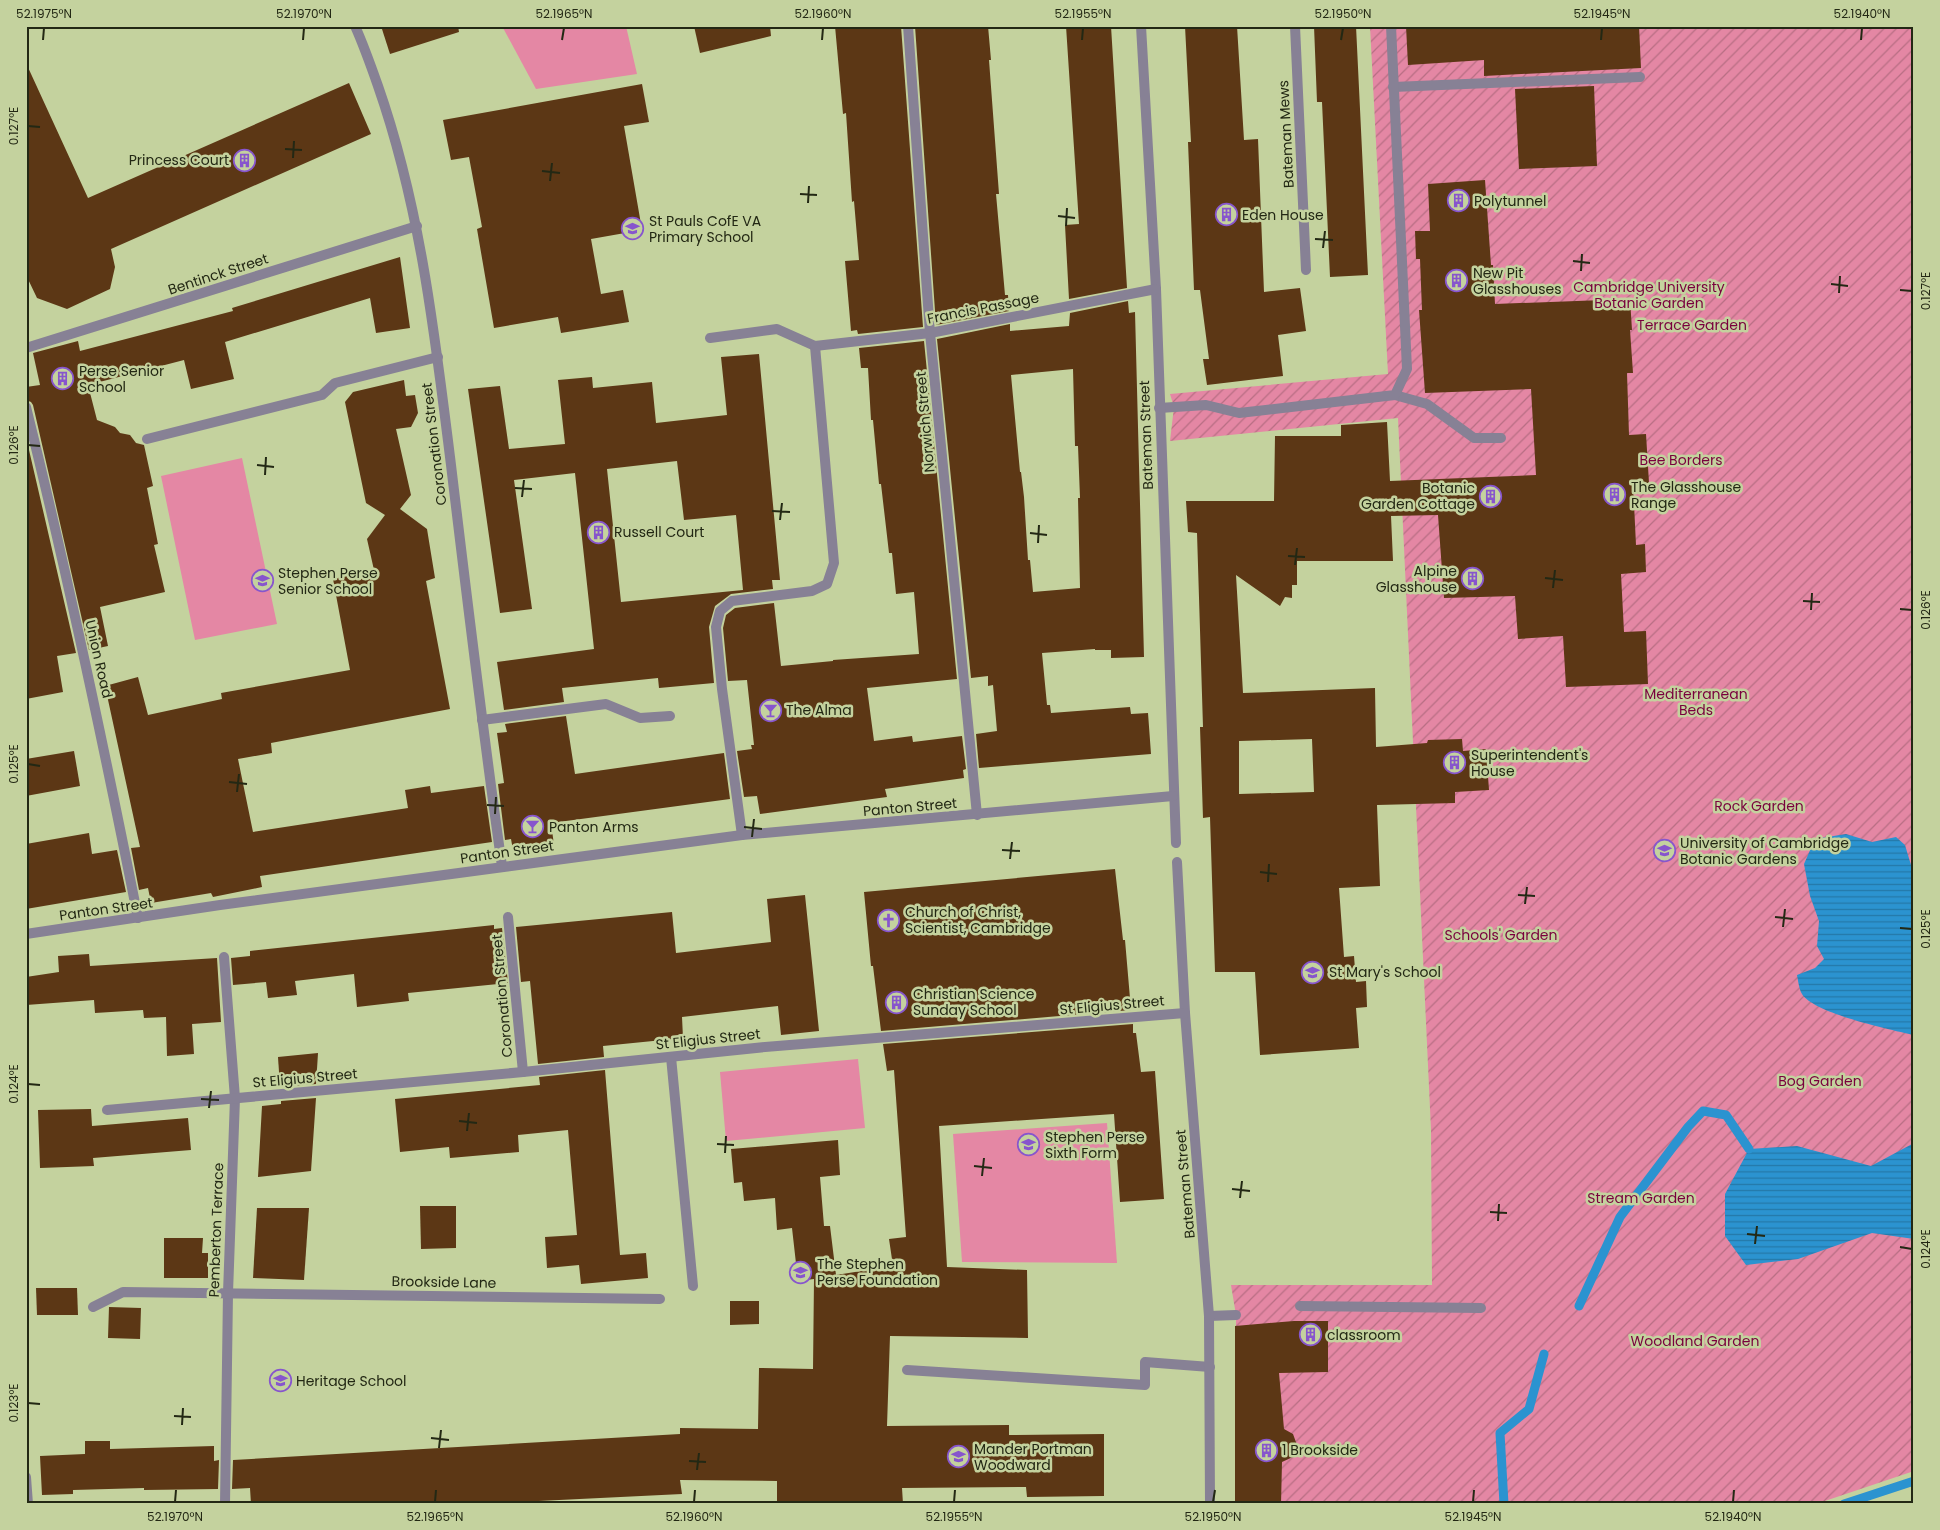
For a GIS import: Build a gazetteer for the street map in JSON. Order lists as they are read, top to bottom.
{
  "streets": {
    "street": [
      "Bateman Mews",
      "Bentinck Street",
      "Francis Passage",
      "Norwich Street",
      "Bateman Street",
      "Coronation Street",
      "Union Road",
      "Panton Street",
      "St Eligius Street",
      "Pemberton Terrace",
      "Brookside Lane"
    ]
  },
  "crossings": [
    ["Bentinck Street", "Coronation Street"],
    ["Francis Passage", "Norwich Street"],
    ["Francis Passage", "Bateman Street"],
    ["Norwich Street", "Panton Street"],
    ["Bateman Street", "Panton Street"],
    ["Bateman Street", "St Eligius Street"],
    ["Coronation Street", "Panton Street"],
    ["Coronation Street", "St Eligius Street"],
    ["Union Road", "Panton Street"],
    ["St Eligius Street", "Pemberton Terrace"],
    ["Pemberton Terrace", "Brookside Lane"]
  ],
  "parks": [
    "Cambridge University Botanic Garden",
    "Terrace Garden",
    "Bee Borders",
    "Mediterranean Beds",
    "Rock Garden",
    "Schools' Garden",
    "Bog Garden",
    "Stream Garden",
    "Woodland Garden"
  ],
  "places": {
    "building": [
      "Princess Court",
      "Polytunnel",
      "Eden House",
      "New Pit Glasshouses",
      "Perse Senior School",
      "The Glasshouse Range",
      "Botanic Garden Cottage",
      "Russell Court",
      "Alpine Glasshouse",
      "Superintendent's House",
      "Christian Science Sunday School",
      "classroom",
      "1 Brookside"
    ],
    "school or university": [
      "St Pauls CofE VA Primary School",
      "Stephen Perse Senior School",
      "University of Cambridge Botanic Gardens",
      "St Mary's School",
      "Stephen Perse Sixth Form",
      "The Stephen Perse Foundation",
      "Heritage School",
      "Mander Portman Woodward"
    ],
    "bar": ["The Alma", "Panton Arms"],
    "church": ["Church of Christ, Scientist, Cambridge"]
  },
  "coordinates": [
    "52.1975°N",
    "52.1970°N",
    "52.1965°N",
    "52.1960°N",
    "52.1955°N",
    "52.1950°N",
    "52.1945°N",
    "52.1940°N",
    "0.127°E",
    "0.126°E",
    "0.125°E",
    "0.124°E",
    "0.123°E"
  ]
}
